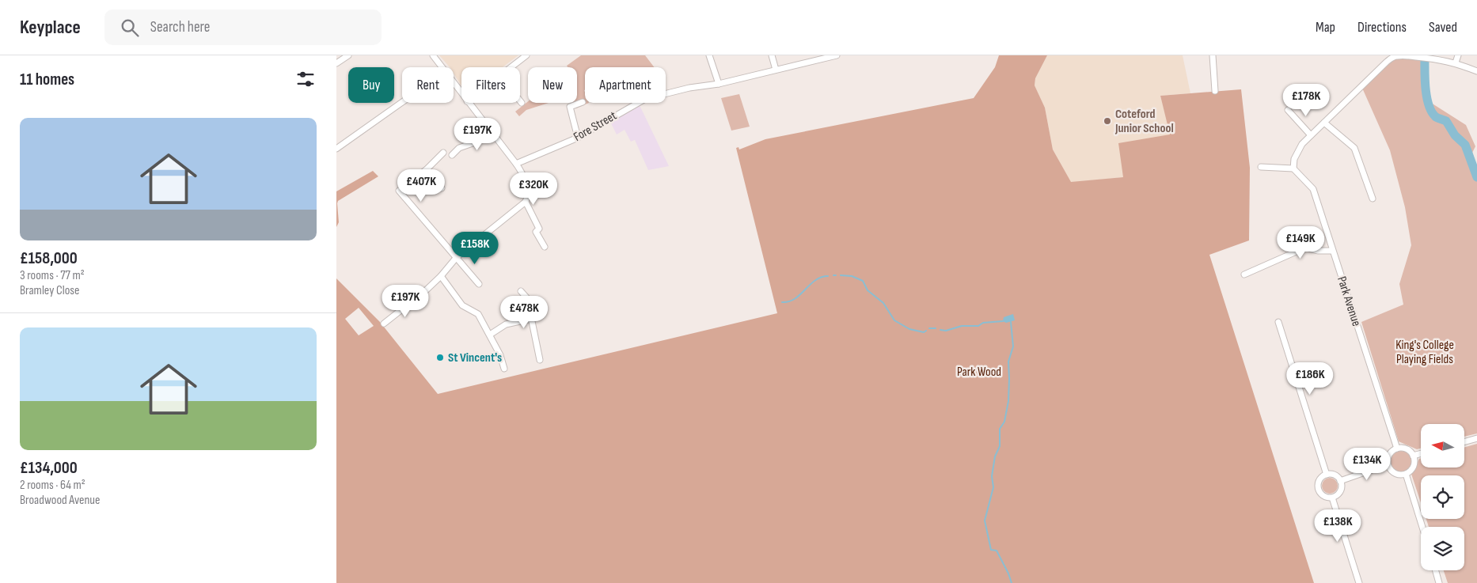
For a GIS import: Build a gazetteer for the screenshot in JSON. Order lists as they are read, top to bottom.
{
  "streets": {
    "street": ["Fore Street", "Park Avenue"]
  },
  "parks": ["King's College Playing Fields", "Park Wood"],
  "places": ["Coteford Junior School", "St Vincent's"],
  "north": "left",
  "page": {
    "header": "Keyplace",
    "search": "Search here",
    "nav": ["Map", "Directions", "Saved"],
    "heading": "11 homes",
    "chip": [
      "Buy",
      "Rent",
      "Filters",
      "New",
      "Apartment"
    ],
    "price": [
      "£178K",
      "£197K",
      "£407K",
      "£320K",
      "£149K",
      "£158K",
      "£197K",
      "£478K",
      "£186K",
      "£134K",
      "£138K"
    ],
    "list": [
      {
        "name": "£158,000",
        "note": "3 rooms · 77 m² · Bramley Close"
      },
      {
        "name": "£134,000",
        "note": "2 rooms · 64 m² · Broadwood Avenue"
      }
    ]
  }
}
